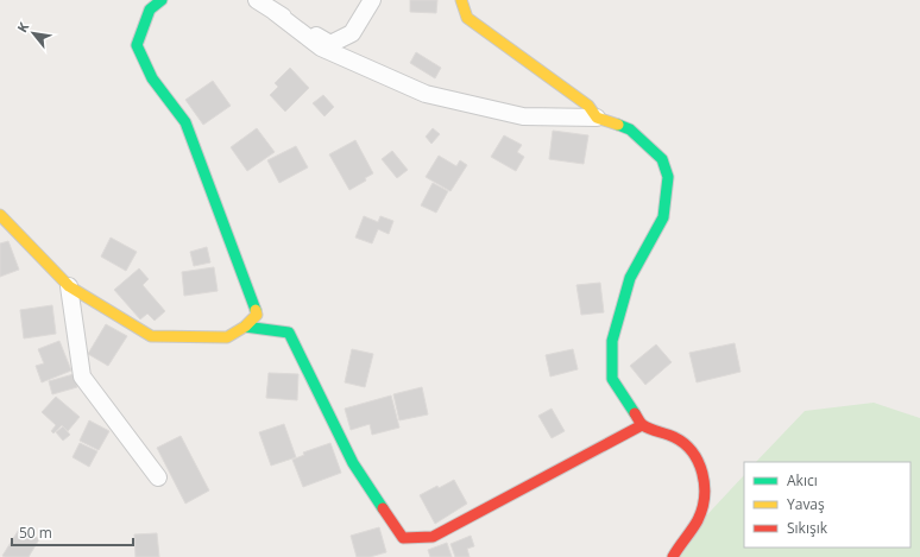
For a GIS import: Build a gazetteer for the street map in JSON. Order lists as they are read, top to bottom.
{
  "legend": ["Akıcı", "Yavaş", "Sıkışık"],
  "scale_bar": "50 m",
  "north": "top left"
}
